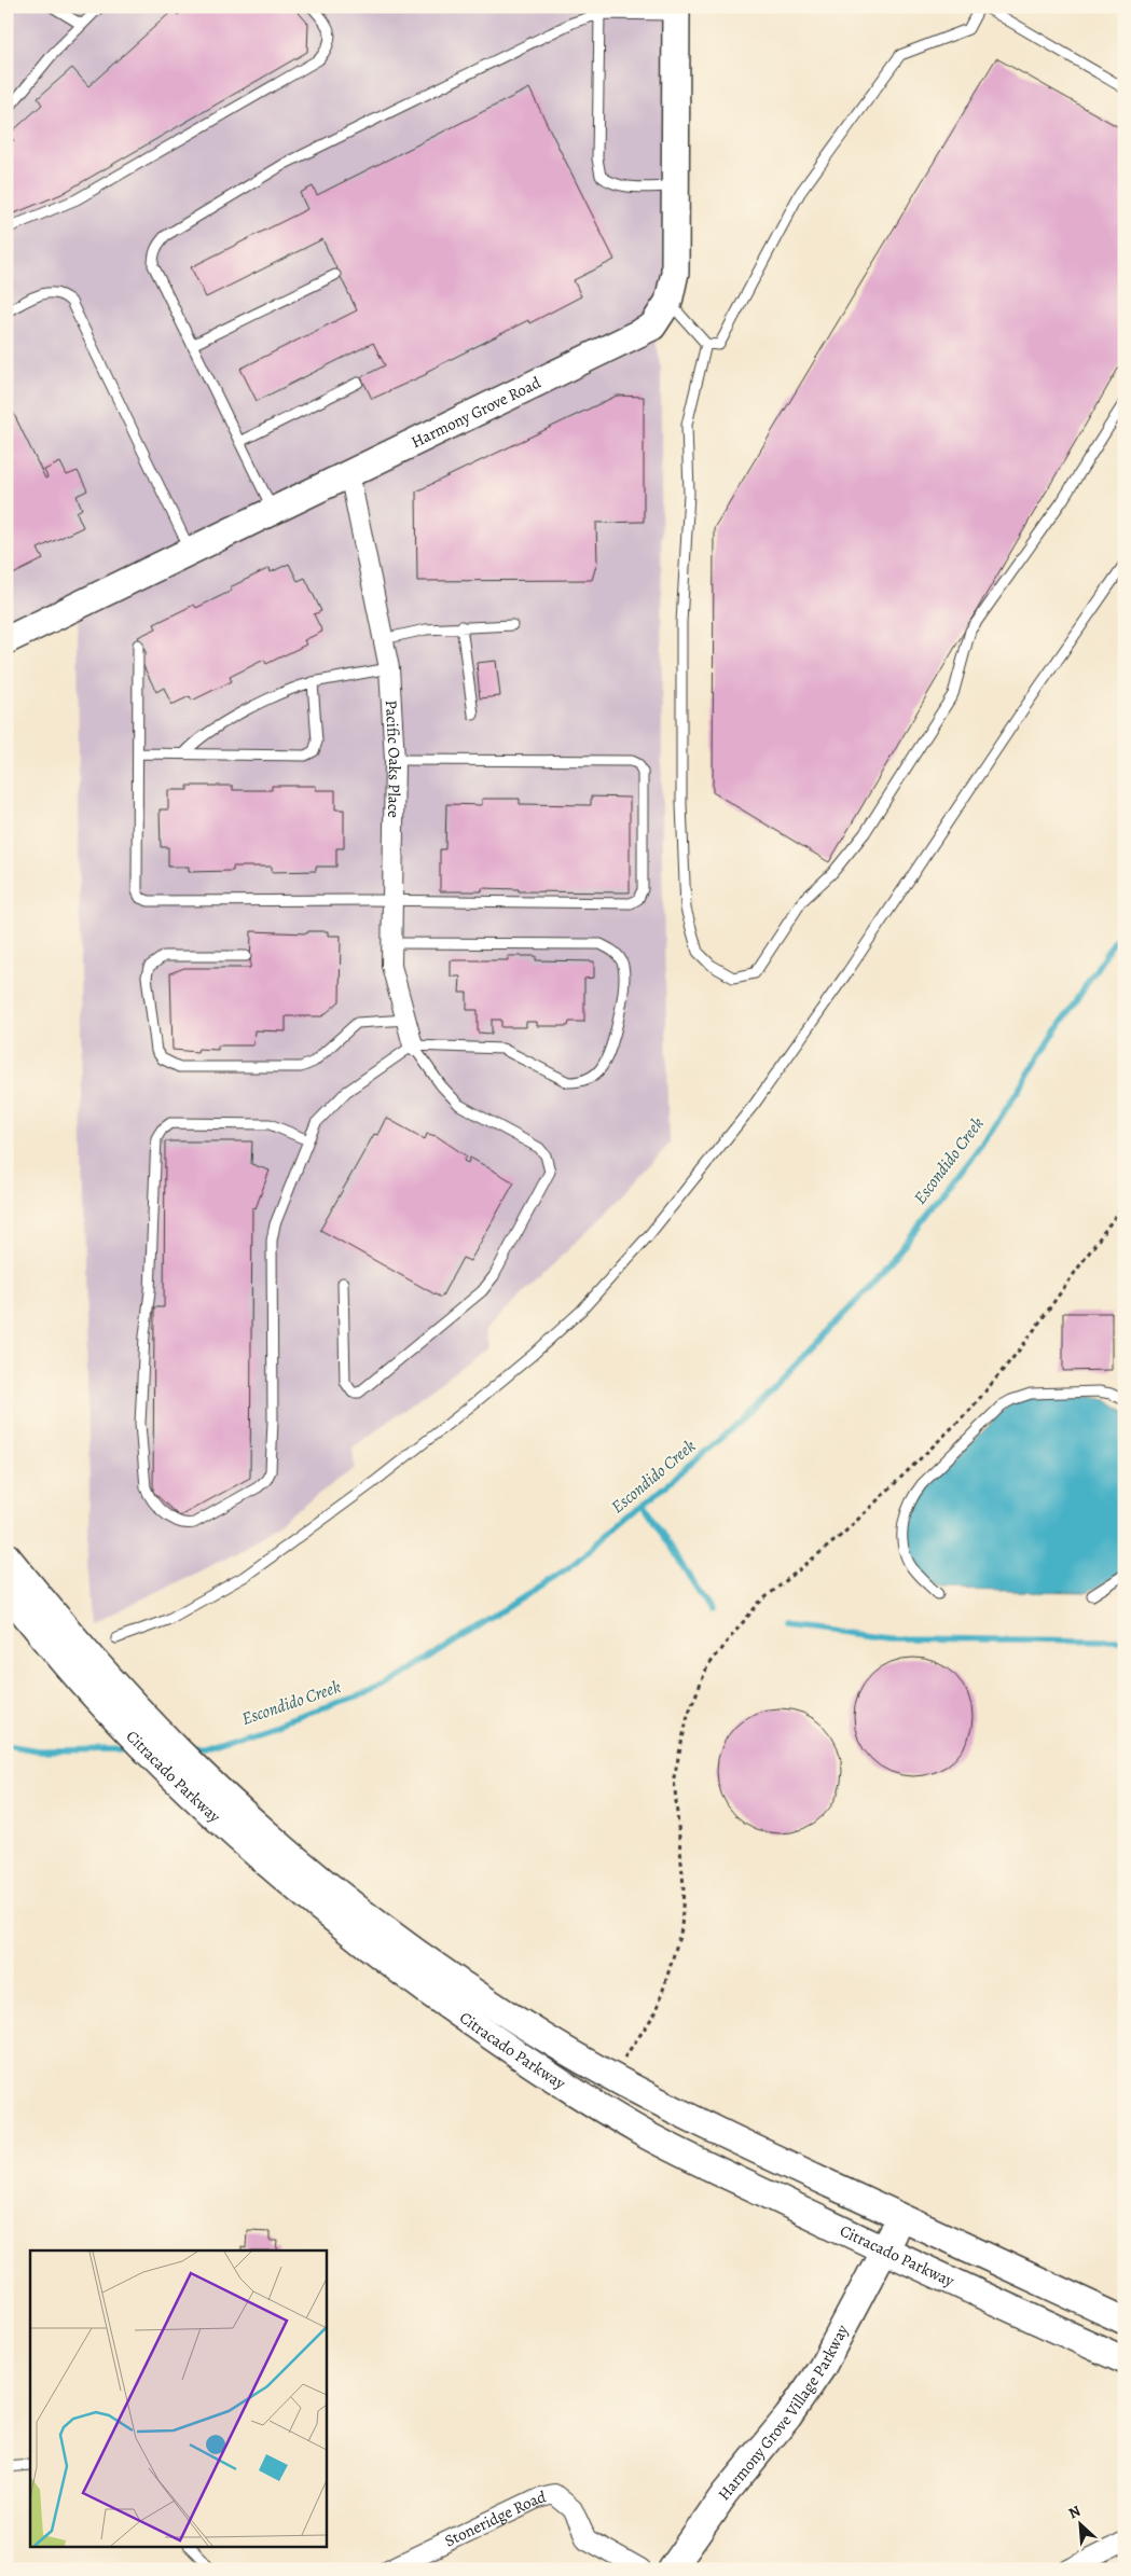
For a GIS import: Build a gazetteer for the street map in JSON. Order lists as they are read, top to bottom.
{
  "streets": {
    "main road": ["Harmony Grove Road", "Citracado Parkway", "Harmony Grove Village Parkway"],
    "street": ["Pacific Oaks Place", "Stoneridge Road"]
  },
  "crossings": [
    ["Harmony Grove Road", "Pacific Oaks Place"],
    ["Citracado Parkway", "Harmony Grove Village Parkway"]
  ],
  "water": ["Escondido Creek"],
  "north": "top left"
}
